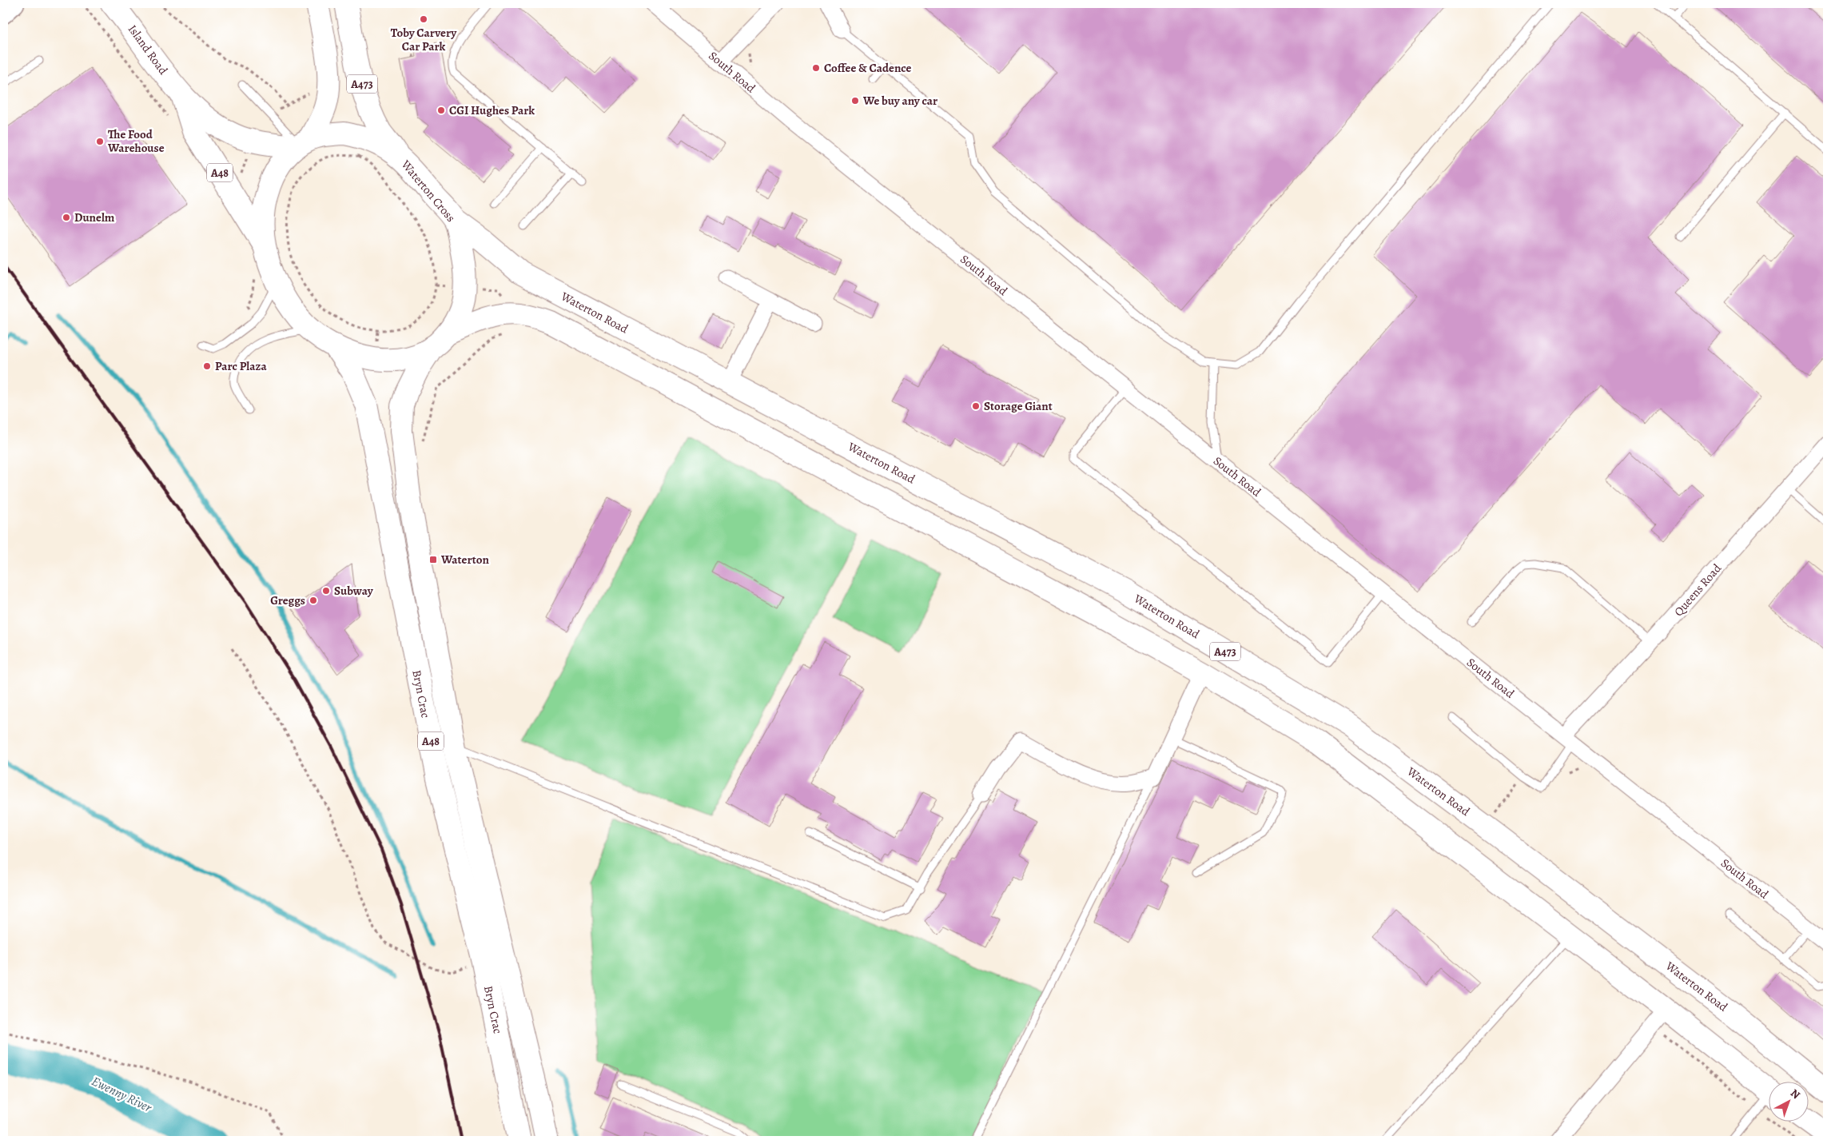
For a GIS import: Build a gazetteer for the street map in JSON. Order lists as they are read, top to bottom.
{
  "streets": {
    "main road": [
      "Island Road",
      "A473",
      "A48",
      "Waterton Cross",
      "Waterton Road",
      "Bryn Crac"
    ],
    "street": ["South Road", "Queens Road"]
  },
  "crossings": [
    ["Island Road", "A48"],
    ["South Road", "Queens Road"],
    ["A473", "A48"],
    ["A473", "Waterton Cross"],
    ["A473", "Bryn Crac"],
    ["A48", "Waterton Cross"],
    ["A48", "Bryn Crac"],
    ["Waterton Cross", "Waterton Road"],
    ["Waterton Cross", "Bryn Crac"]
  ],
  "water": ["Ewenny River"],
  "places": {
    "other": [
      "Toby Carvery Car Park",
      "Coffee & Cadence",
      "We buy any car",
      "CGI Hughes Park",
      "The Food Warehouse",
      "Dunelm",
      "Parc Plaza",
      "Storage Giant",
      "Subway",
      "Greggs"
    ],
    "transit": ["Waterton"]
  },
  "north": "top right"
}
